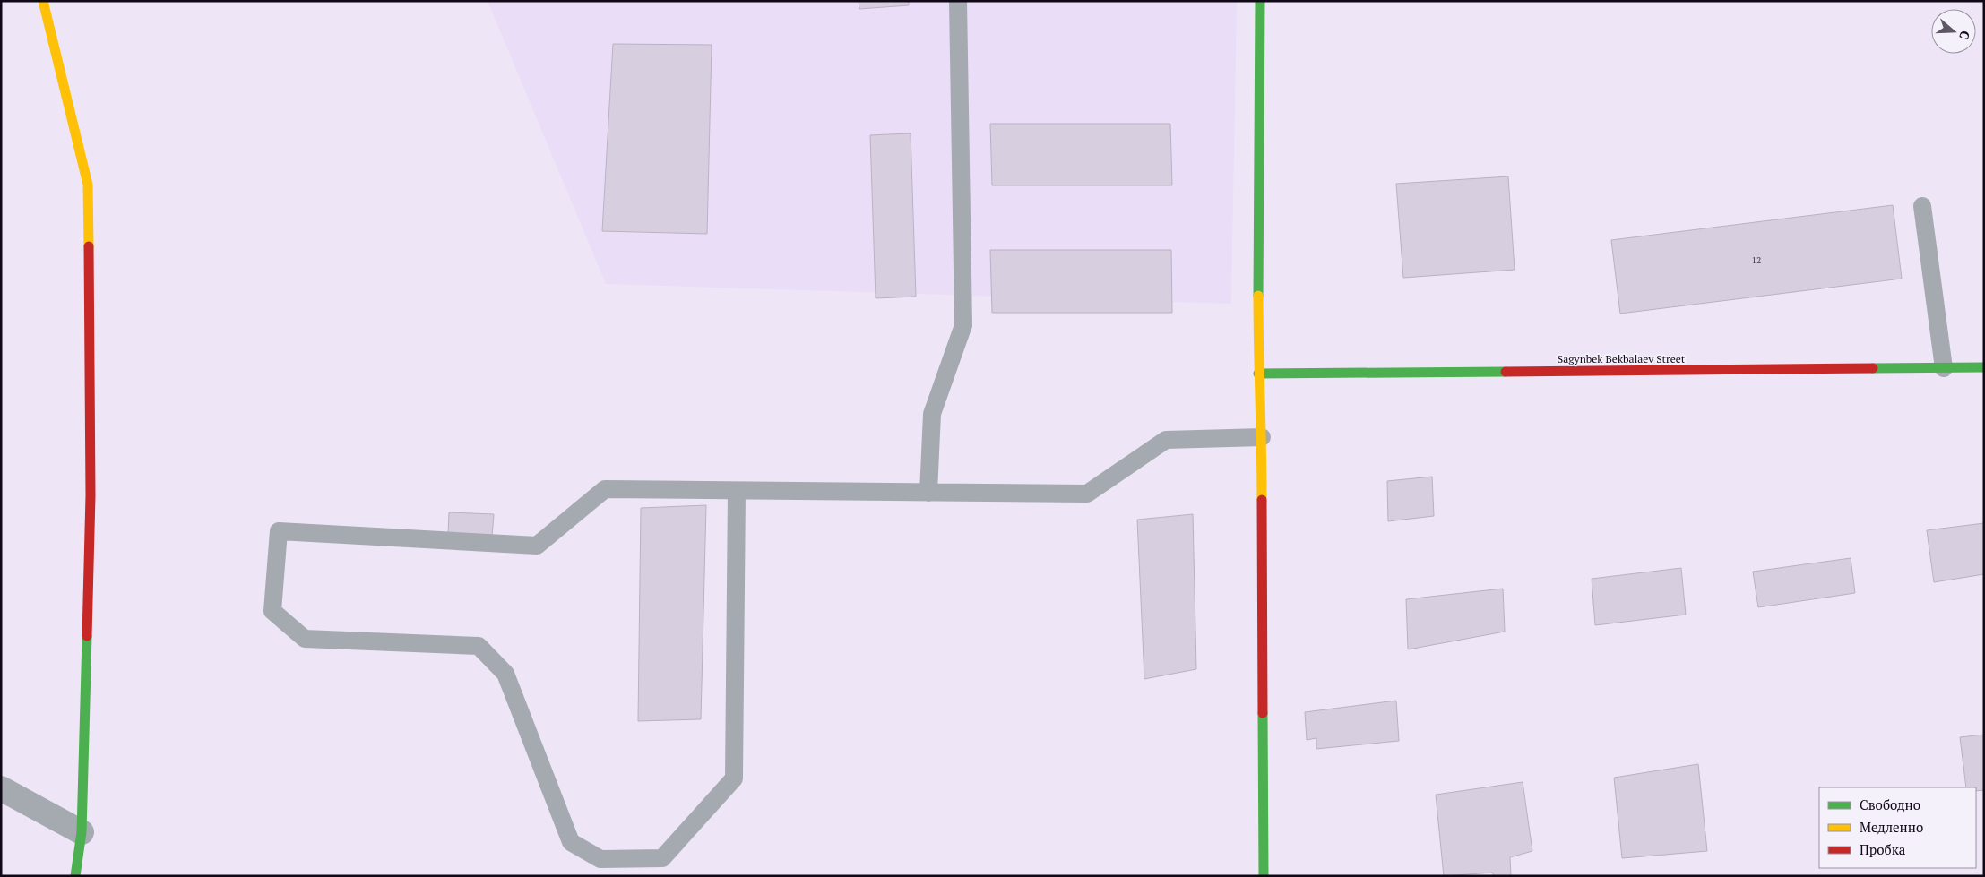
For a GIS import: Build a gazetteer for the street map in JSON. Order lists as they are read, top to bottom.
{
  "streets": {
    "street": ["Sagynbek Bekbalaev Street"]
  },
  "house_numbers": ["12"],
  "legend": ["Свободно", "Медленно", "Пробка"],
  "north": "right"
}
